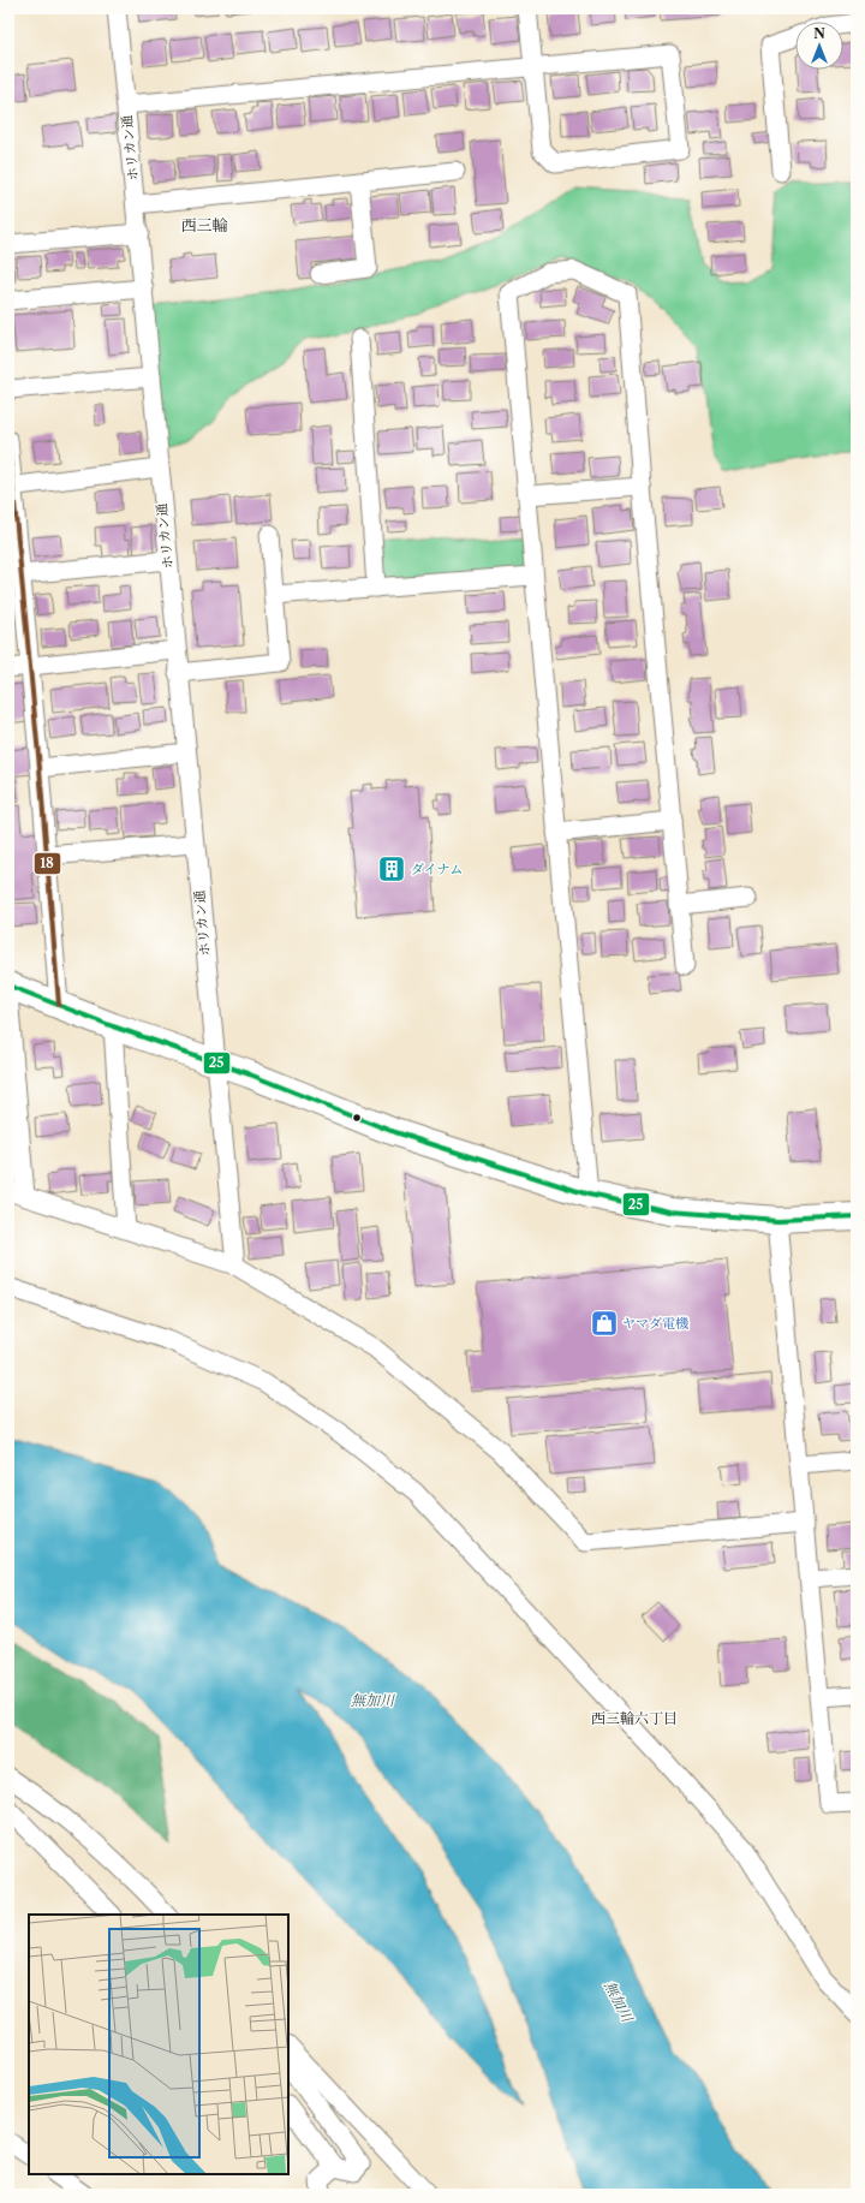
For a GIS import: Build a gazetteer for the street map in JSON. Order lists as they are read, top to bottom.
{
  "streets": {
    "street": ["ホリカン通"]
  },
  "districts": ["西三輪", "西三輪六丁目"],
  "water": ["無加川"],
  "places": {
    "building": ["ダイナム"],
    "shop": ["ヤマダ電機"]
  },
  "lines": ["transit line 18", "transit line 25"],
  "north": "top"
}
